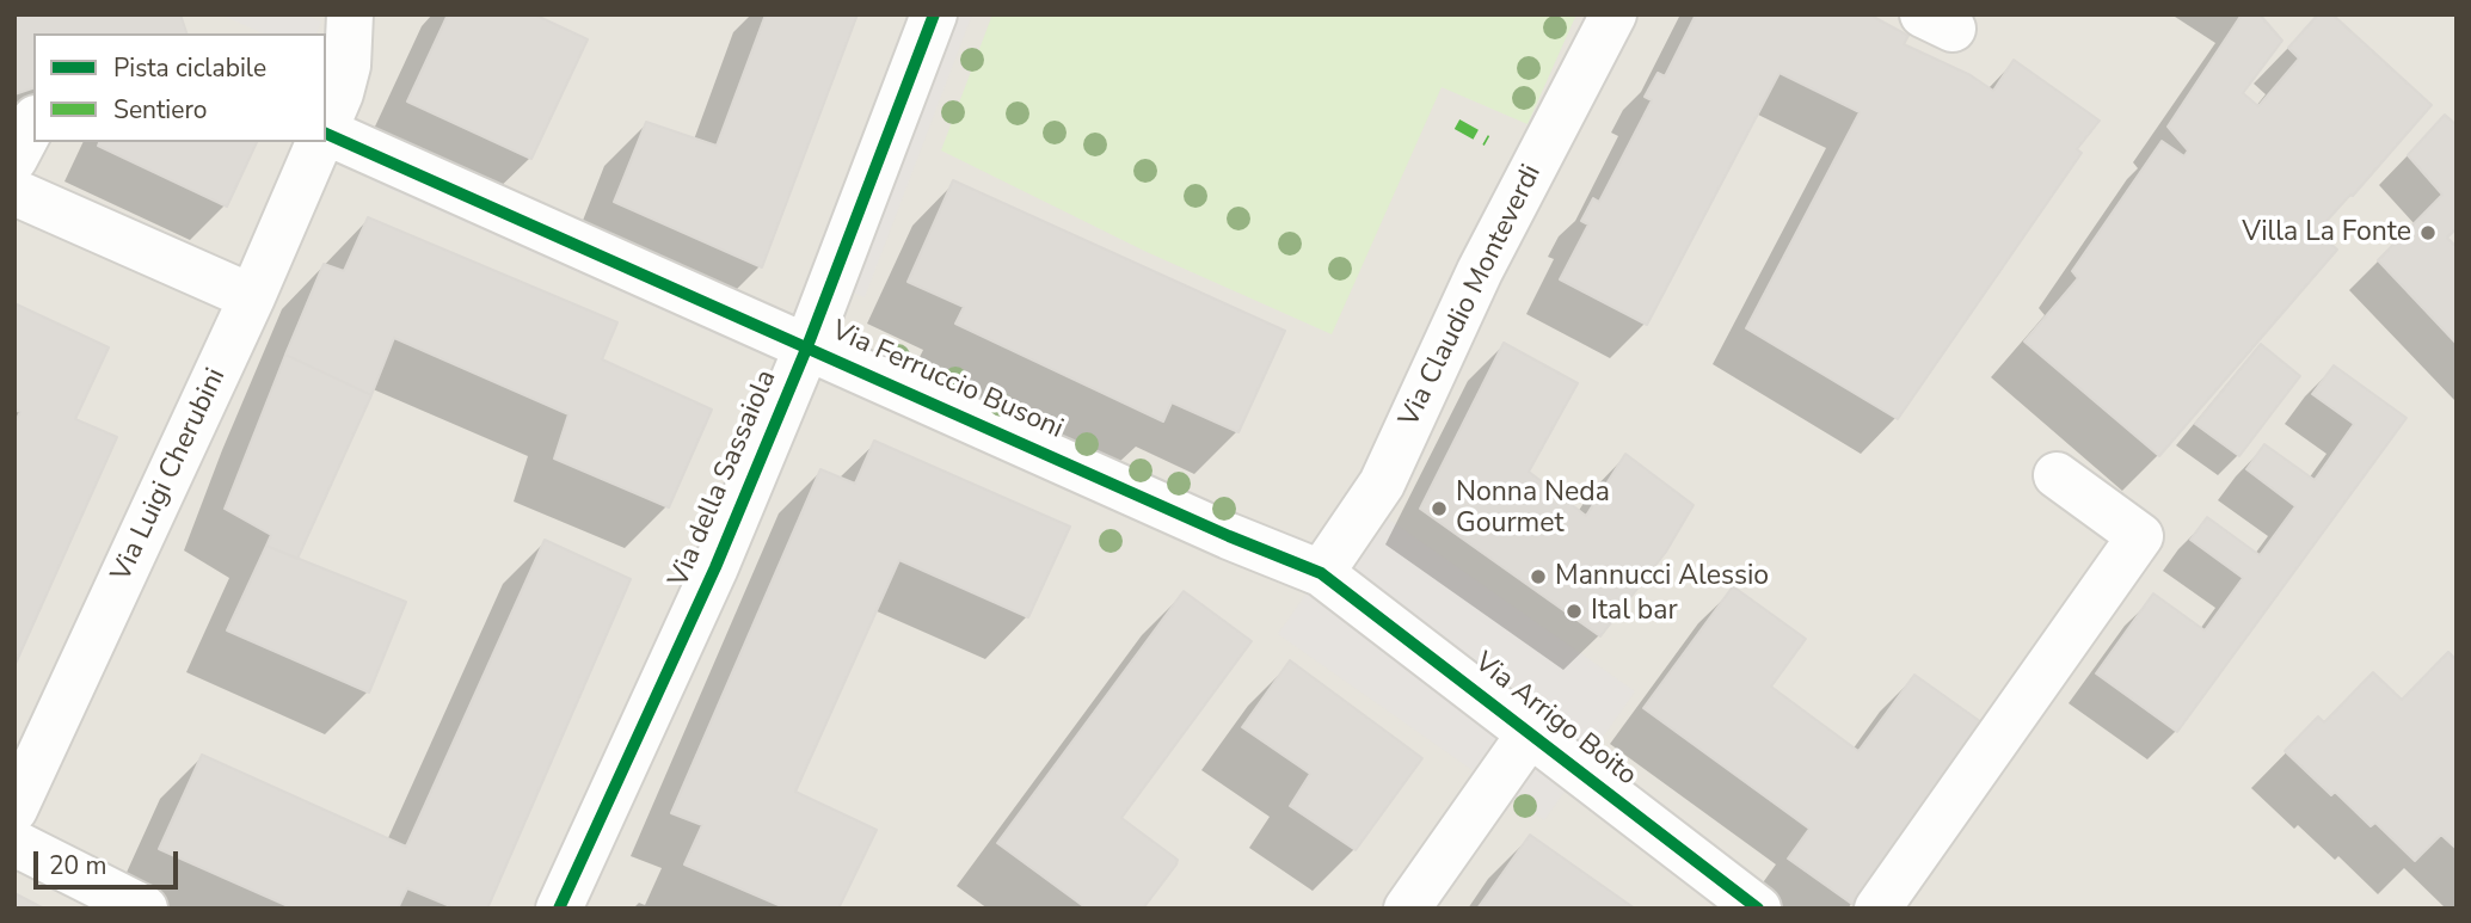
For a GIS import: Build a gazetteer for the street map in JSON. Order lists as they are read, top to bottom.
{
  "streets": {
    "street": [
      "Via Claudio Monteverdi",
      "Via Ferruccio Busoni",
      "Via Luigi Cherubini",
      "Via della Sassaiola",
      "Via Arrigo Boito"
    ]
  },
  "crossings": [
    ["Via Claudio Monteverdi", "Via Ferruccio Busoni"],
    ["Via Claudio Monteverdi", "Via Arrigo Boito"],
    ["Via Ferruccio Busoni", "Via della Sassaiola"],
    ["Via Ferruccio Busoni", "Via Arrigo Boito"]
  ],
  "places": [
    "Villa La Fonte",
    "Nonna Neda Gourmet",
    "Mannucci Alessio",
    "Ital bar"
  ],
  "legend": ["Pista ciclabile", "Sentiero"],
  "scale_bar": "20 m"
}
